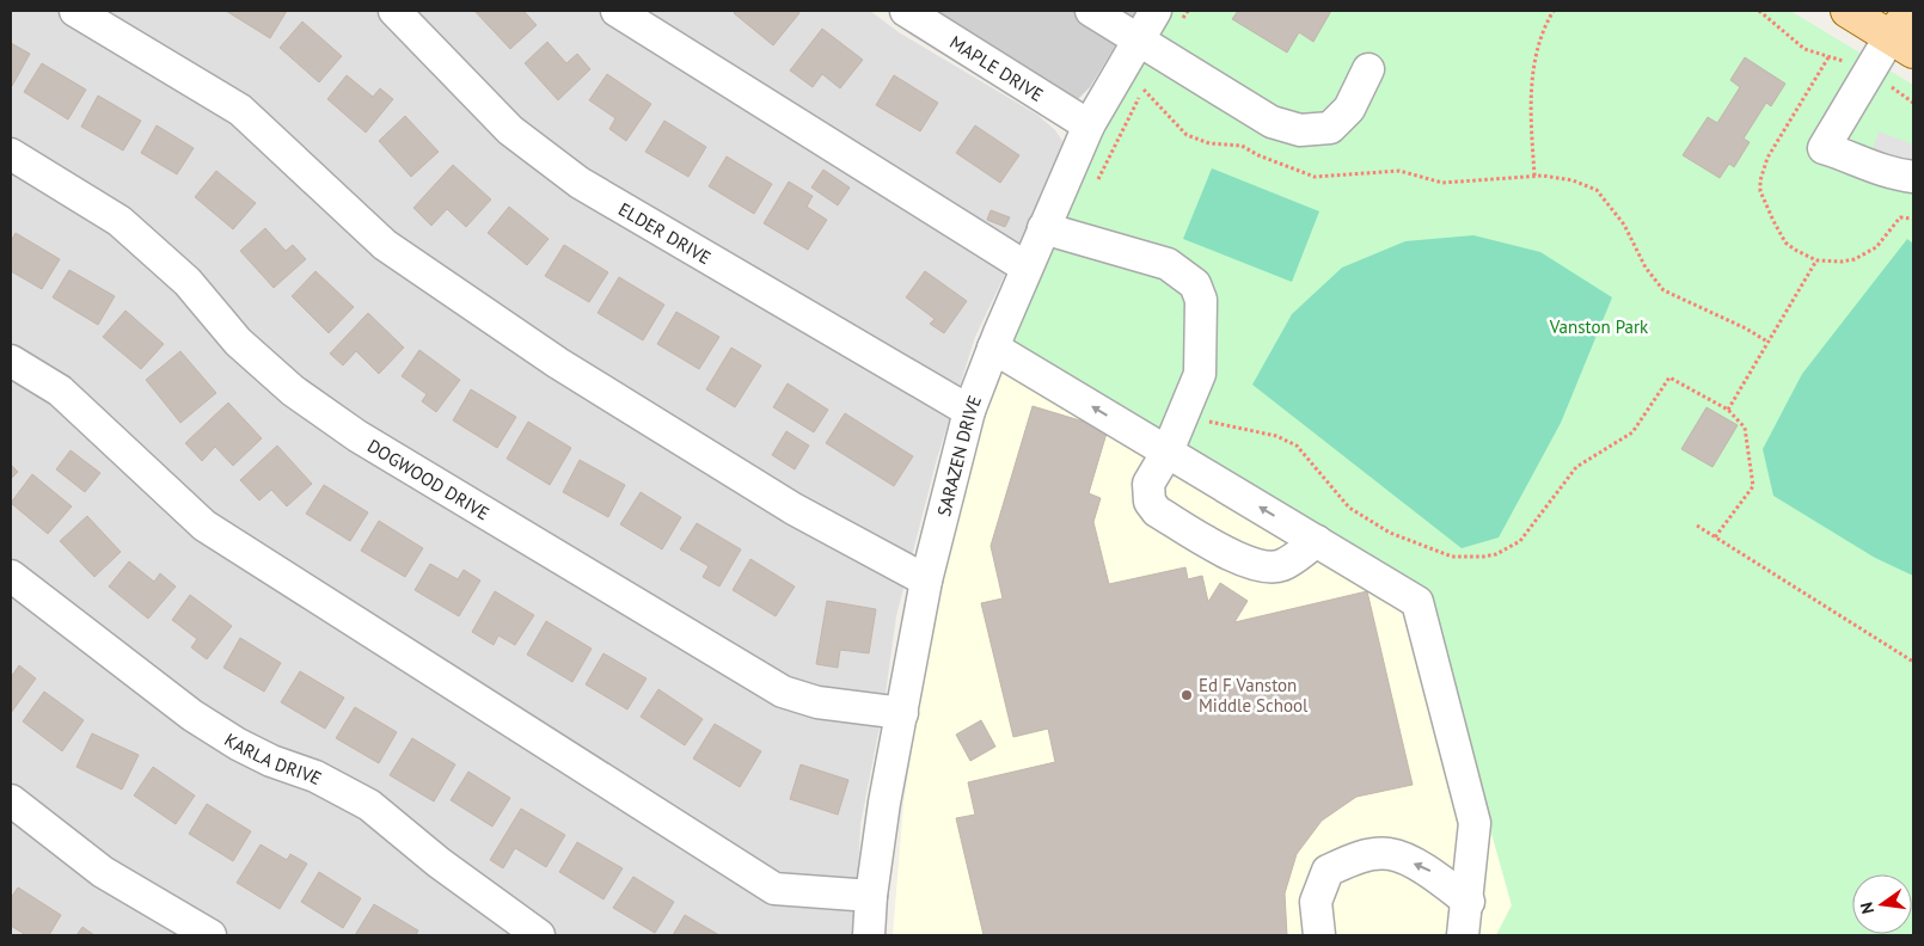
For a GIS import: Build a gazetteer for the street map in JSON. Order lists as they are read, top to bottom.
{
  "streets": {
    "street": [
      "MAPLE DRIVE",
      "ELDER DRIVE",
      "SARAZEN DRIVE",
      "DOGWOOD DRIVE",
      "KARLA DRIVE"
    ]
  },
  "crossings": [
    ["MAPLE DRIVE", "SARAZEN DRIVE"],
    ["ELDER DRIVE", "SARAZEN DRIVE"],
    ["SARAZEN DRIVE", "DOGWOOD DRIVE"]
  ],
  "parks": ["Vanston Park"],
  "places": ["Ed F Vanston Middle School"],
  "north": "left"
}
